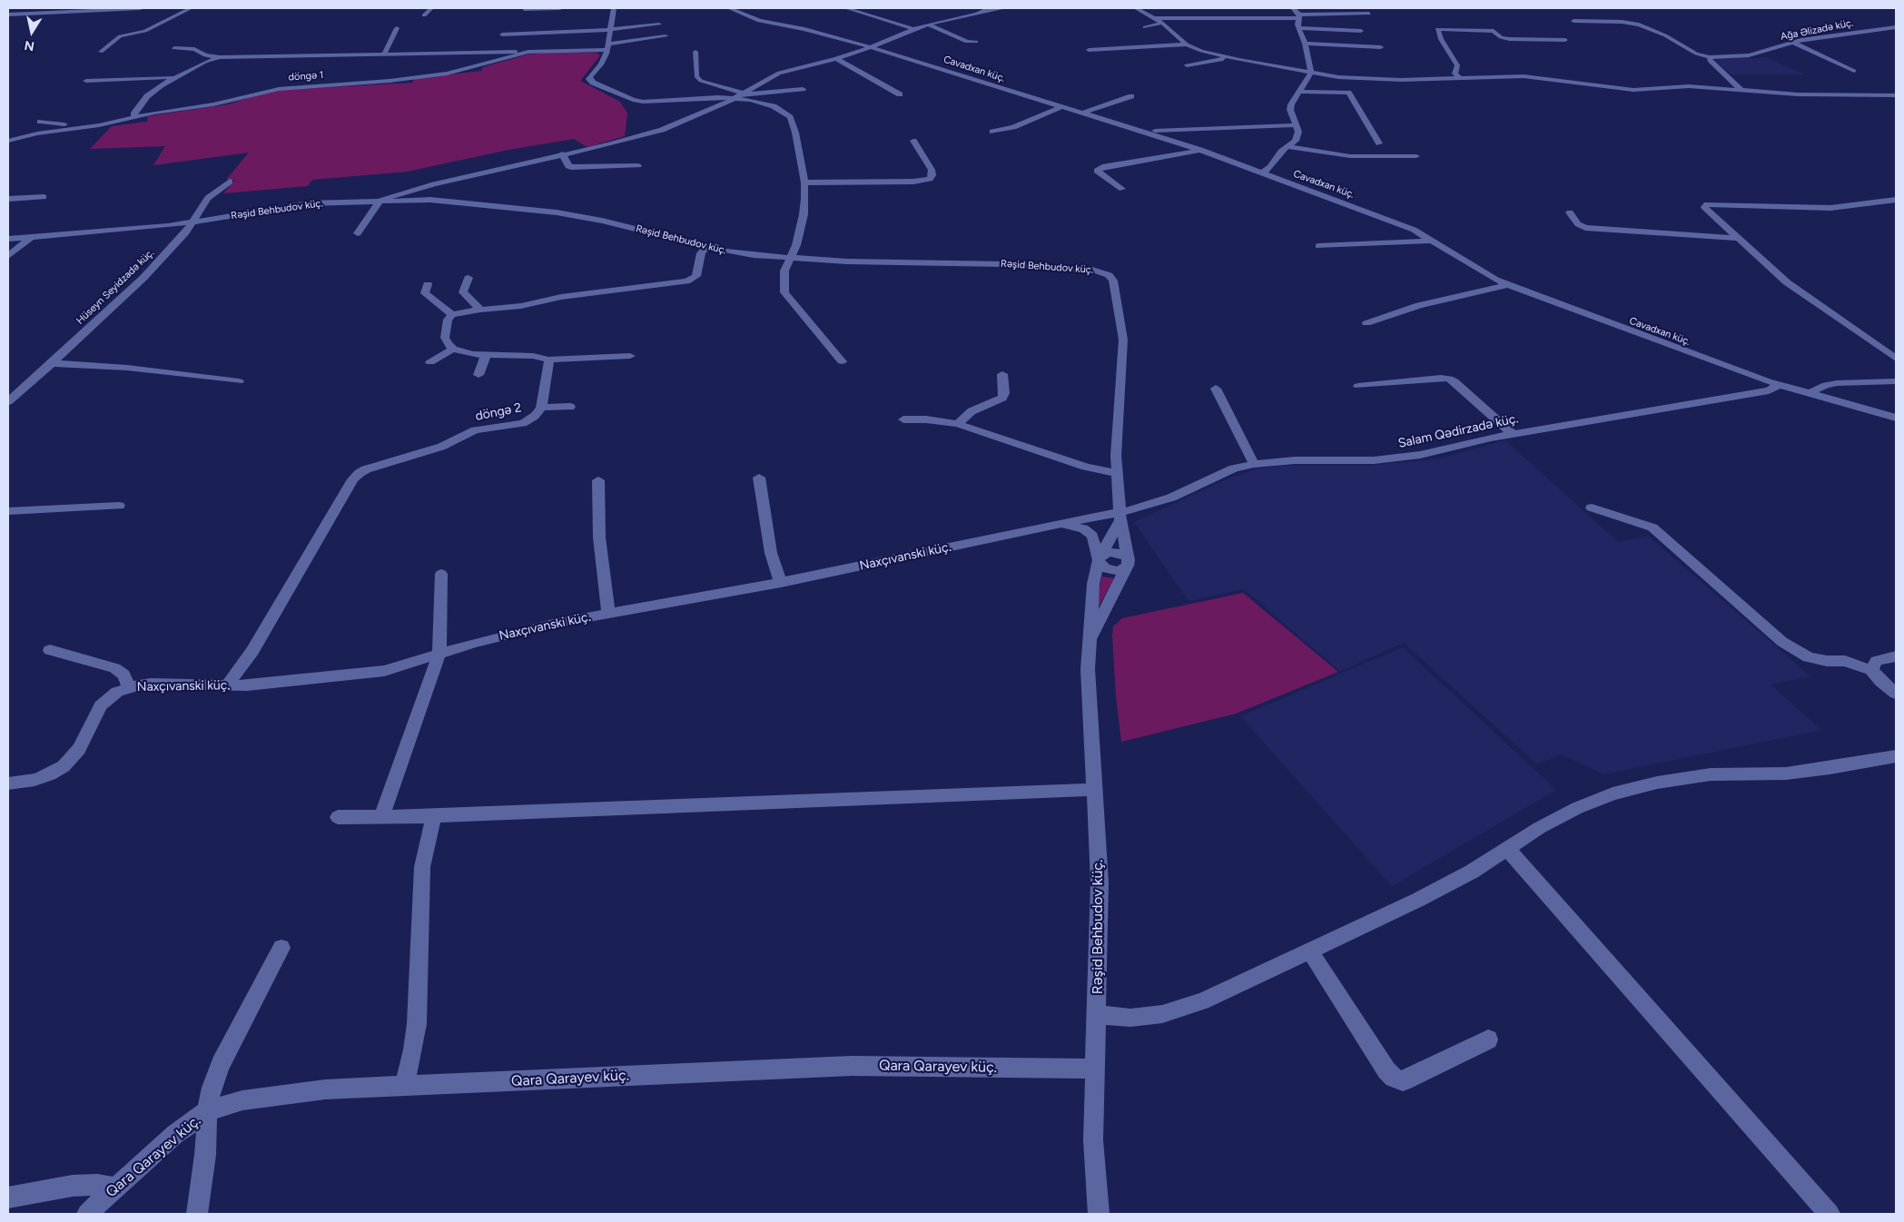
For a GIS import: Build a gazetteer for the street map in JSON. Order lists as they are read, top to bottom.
{
  "streets": {
    "street": [
      "Ağa Əlizadə küç.",
      "Cavadxan küç.",
      "döngə 1",
      "Rəşid Behbudov küç.",
      "Hüseyn Seyidzadə küç.",
      "döngə 2",
      "Salam Qədirzadə küç.",
      "Naxçıvanski küç.",
      "Qara Qarayev küç."
    ]
  },
  "crossings": [
    ["Cavadxan küç.", "Salam Qədirzadə küç."],
    ["Rəşid Behbudov küç.", "Hüseyn Seyidzadə küç."],
    ["Rəşid Behbudov küç.", "Salam Qədirzadə küç."],
    ["Rəşid Behbudov küç.", "Naxçıvanski küç."],
    ["Rəşid Behbudov küç.", "Qara Qarayev küç."],
    ["döngə 2", "Naxçıvanski küç."],
    ["Salam Qədirzadə küç.", "Naxçıvanski küç."]
  ],
  "north": "bottom"
}
